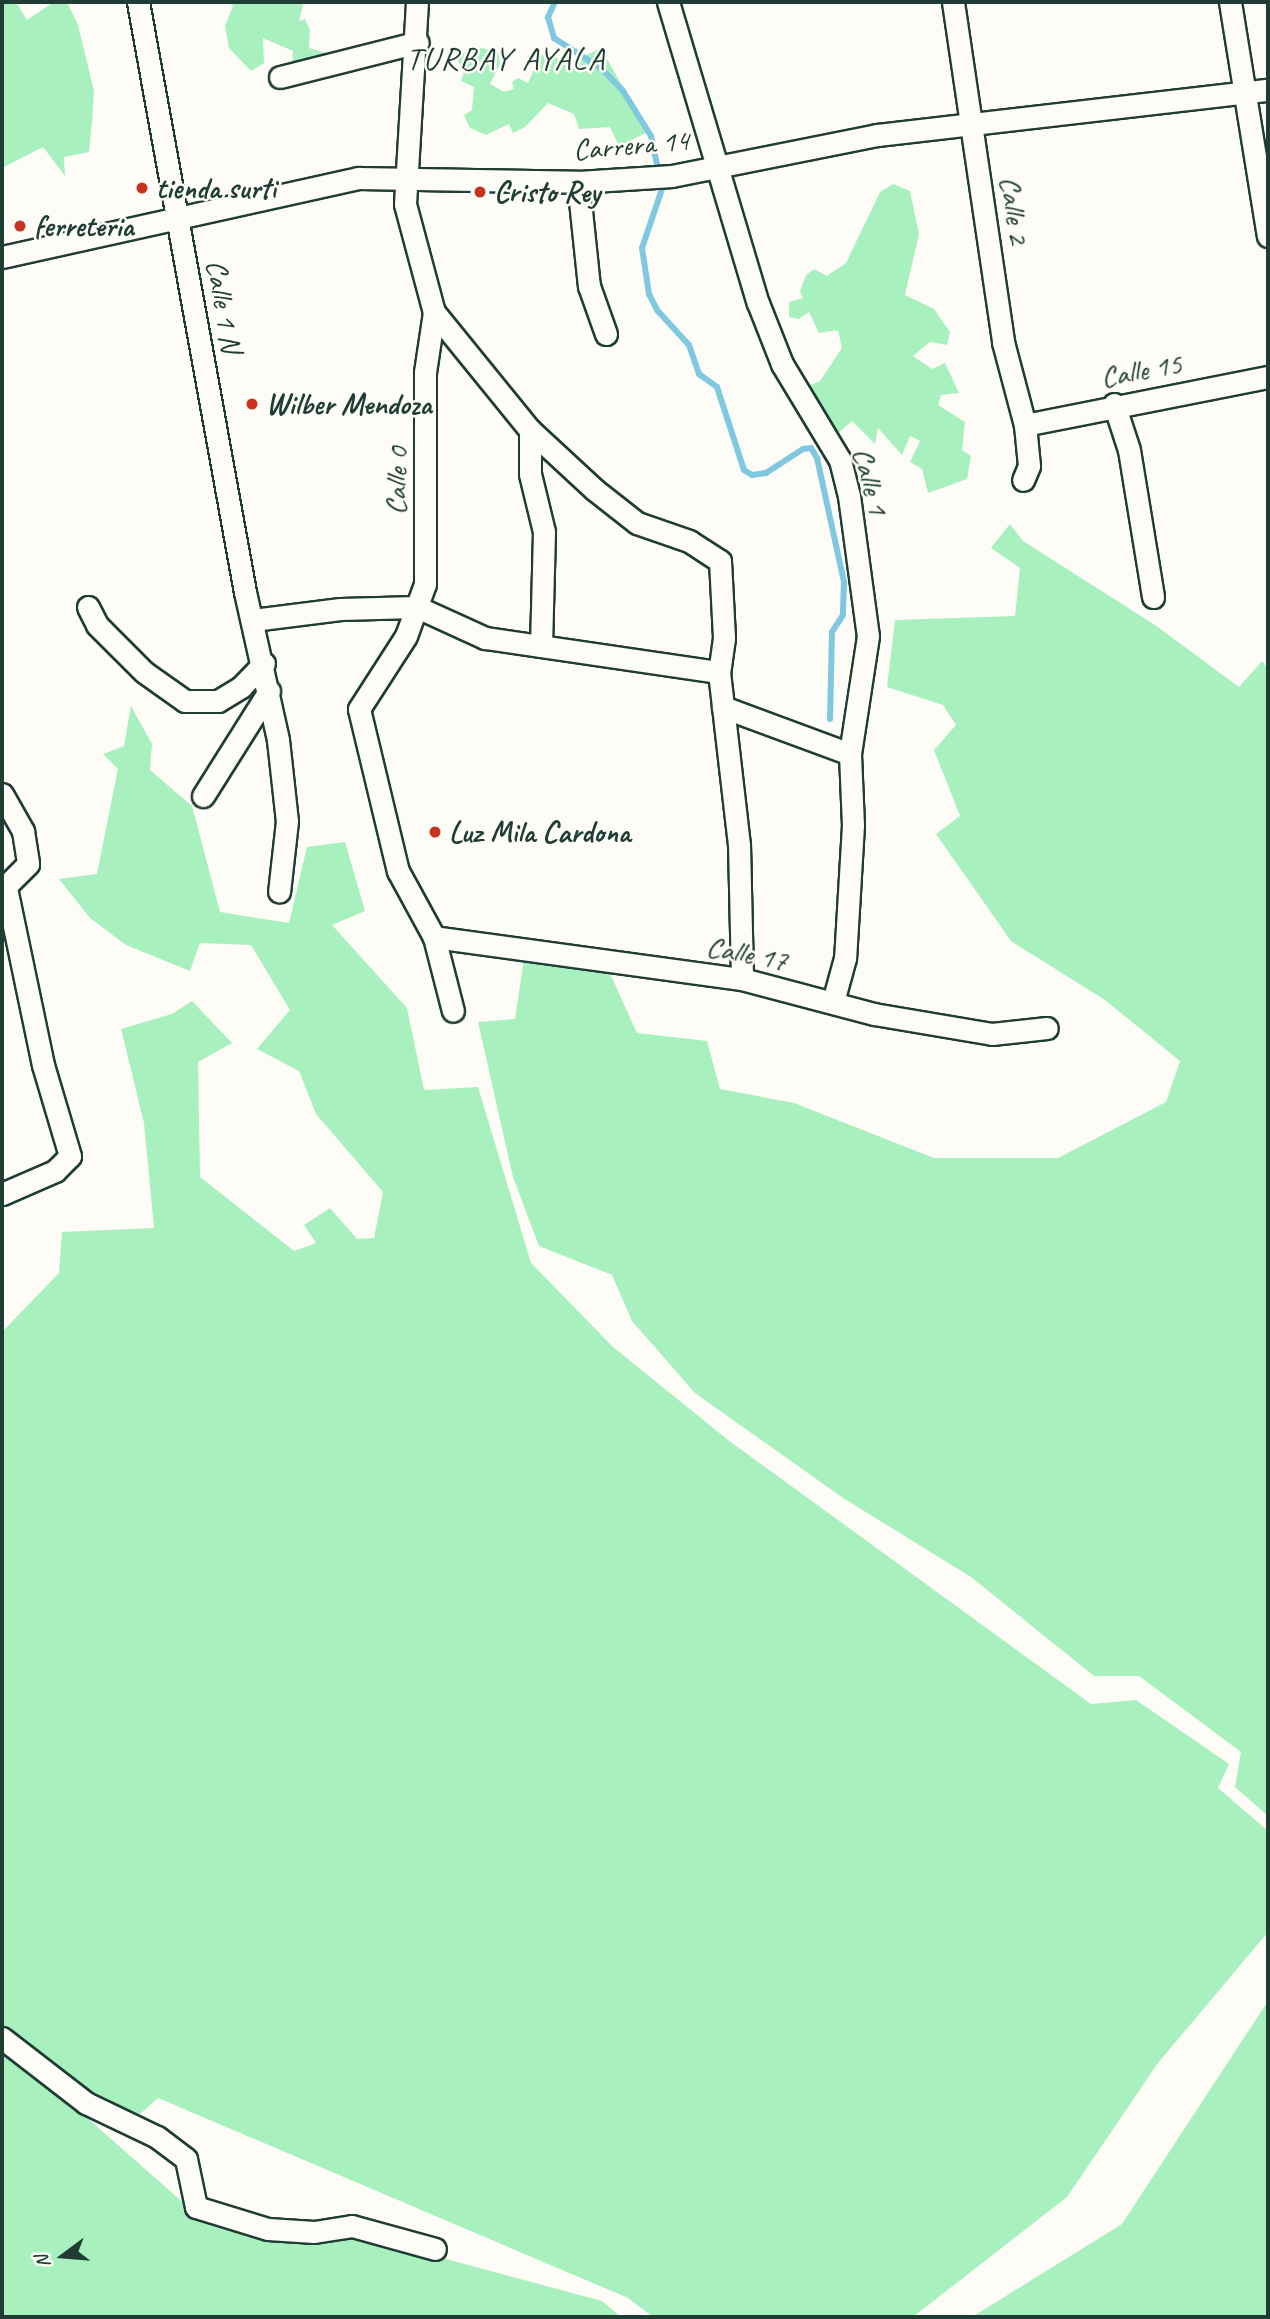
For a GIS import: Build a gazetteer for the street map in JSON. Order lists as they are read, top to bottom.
{
  "streets": {
    "street": [
      "Carrera 14",
      "Calle 2",
      "Calle 1 N",
      "Calle 15",
      "Calle 0",
      "Calle 1",
      "Calle 17"
    ]
  },
  "crossings": [
    ["Carrera 14", "Calle 2"],
    ["Carrera 14", "Calle 1 N"],
    ["Carrera 14", "Calle 0"],
    ["Carrera 14", "Calle 1"],
    ["Calle 2", "Calle 15"],
    ["Calle 0", "Calle 17"],
    ["Calle 1", "Calle 17"]
  ],
  "districts": ["TURBAY AYALA"],
  "places": [
    "tienda surti",
    "Cristo Rey",
    "ferreteria",
    "Wilber Mendoza",
    "Luz Mila Cardona"
  ],
  "north": "left"
}
